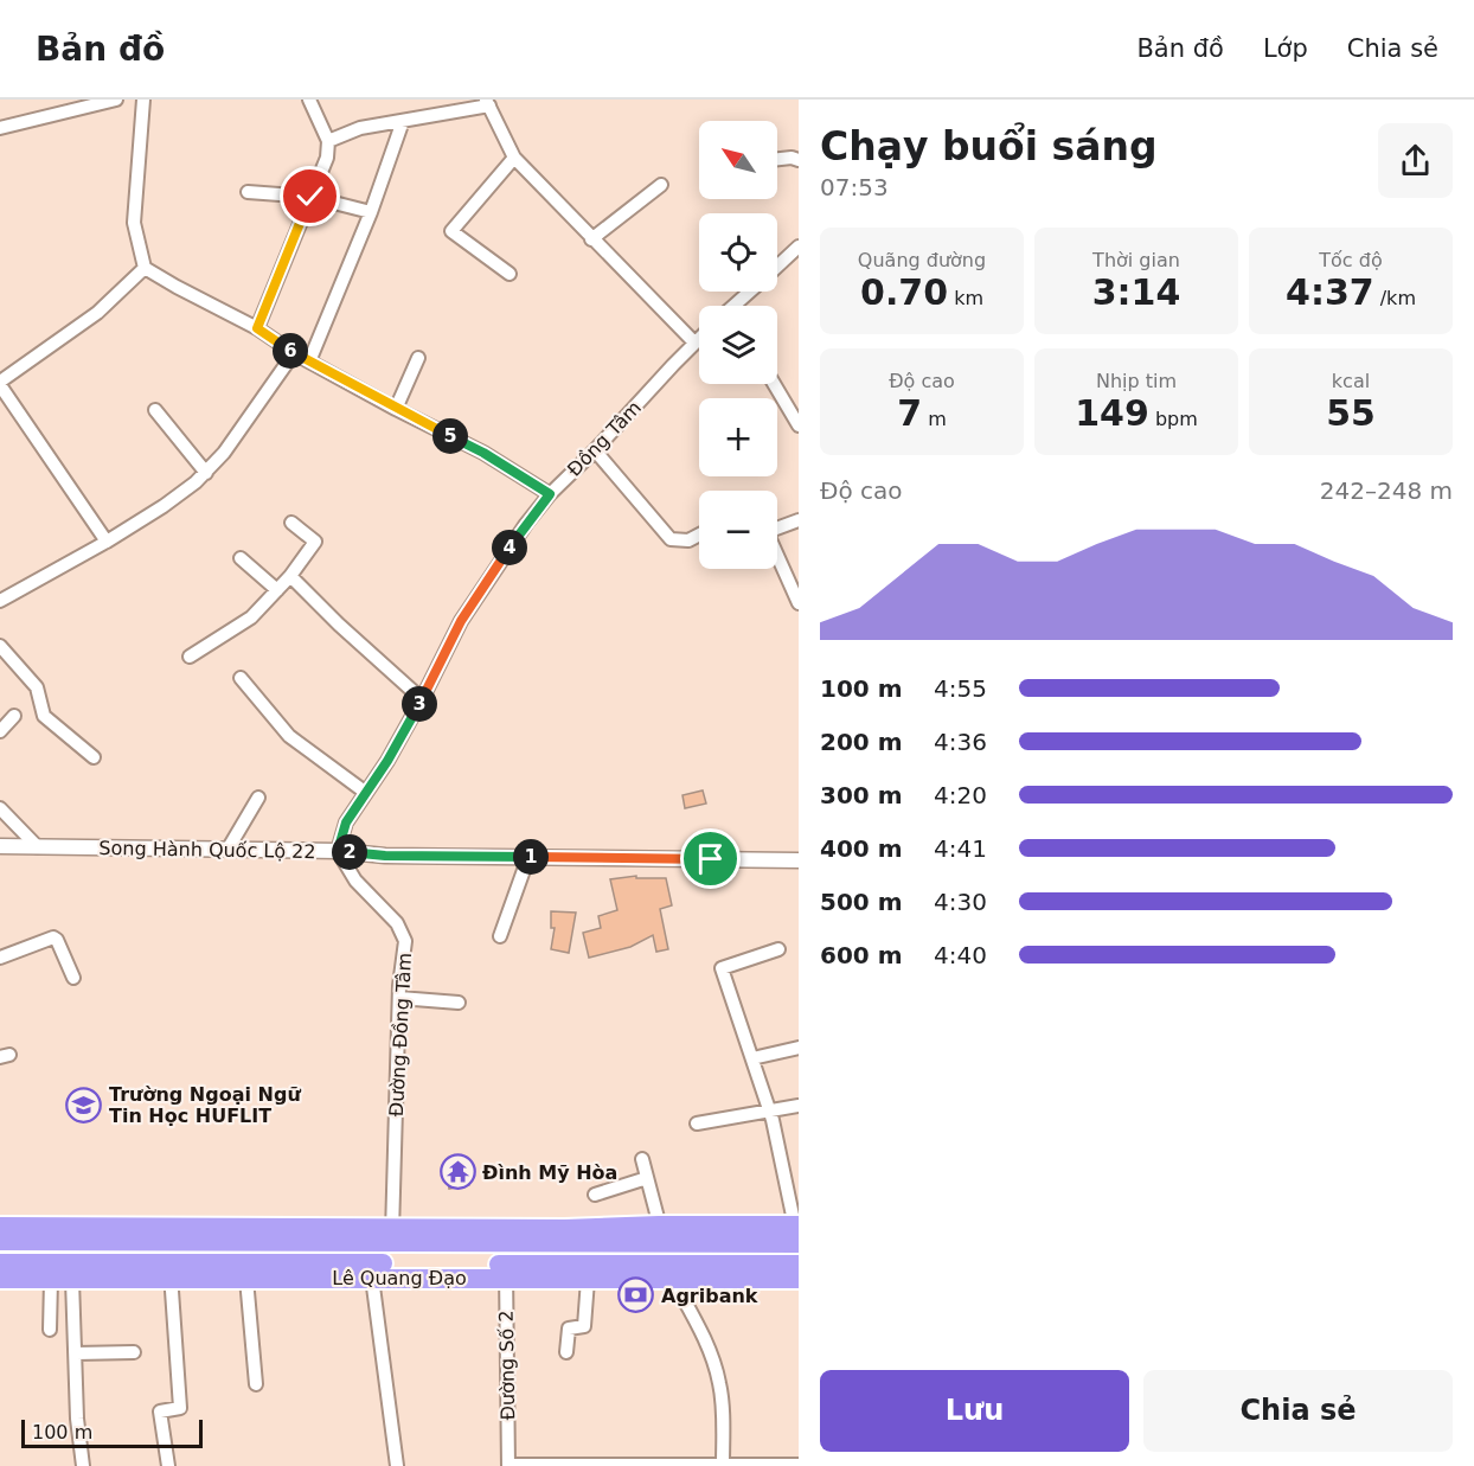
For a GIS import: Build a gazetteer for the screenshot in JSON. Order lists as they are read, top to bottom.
{
  "streets": {
    "highway": ["Lê Quang Đạo"],
    "street": [
      "Đồng Tâm",
      "Song Hành Quốc Lộ 22",
      "Đường Đồng Tâm",
      "Đường Số 2"
    ]
  },
  "crossings": [
    ["Đồng Tâm", "Song Hành Quốc Lộ 22"],
    ["Đồng Tâm", "Đường Đồng Tâm"],
    ["Song Hành Quốc Lộ 22", "Đường Đồng Tâm"],
    ["Đường Đồng Tâm", "Lê Quang Đạo"],
    ["Lê Quang Đạo", "Đường Số 2"]
  ],
  "places": {
    "school or university": ["Trường Ngoại Ngữ Tin Học HUFLIT"],
    "temple": ["Đình Mỹ Hòa"],
    "bank": ["Agribank"]
  },
  "scale_bar": "100 m",
  "north": "top left",
  "page": {
    "header": "Bản đồ",
    "nav": ["Bản đồ", "Lớp", "Chia sẻ"],
    "heading": ["Chạy buổi sáng", "07:53"],
    "map_buttons": ["+", "−"],
    "stats": [
      ["Quãng đường", "0.70 km"],
      ["Thời gian", "3:14"],
      ["Tốc độ", "4:37 /km"],
      ["Độ cao", "7 m"],
      ["Nhịp tim", "149 bpm"],
      ["kcal", "55"]
    ],
    "pins": [
      "6",
      "5",
      "4",
      "3",
      "2",
      "1"
    ],
    "chart": ["Độ cao", "242–248 m"],
    "list": [
      {
        "name": "100 m",
        "note": "4:55"
      },
      {
        "name": "200 m",
        "note": "4:36"
      },
      {
        "name": "300 m",
        "note": "4:20"
      },
      {
        "name": "400 m",
        "note": "4:41"
      },
      {
        "name": "500 m",
        "note": "4:30"
      },
      {
        "name": "600 m",
        "note": "4:40"
      }
    ],
    "buttons": ["Lưu", "Chia sẻ"],
    "scale": "100 m"
  }
}
